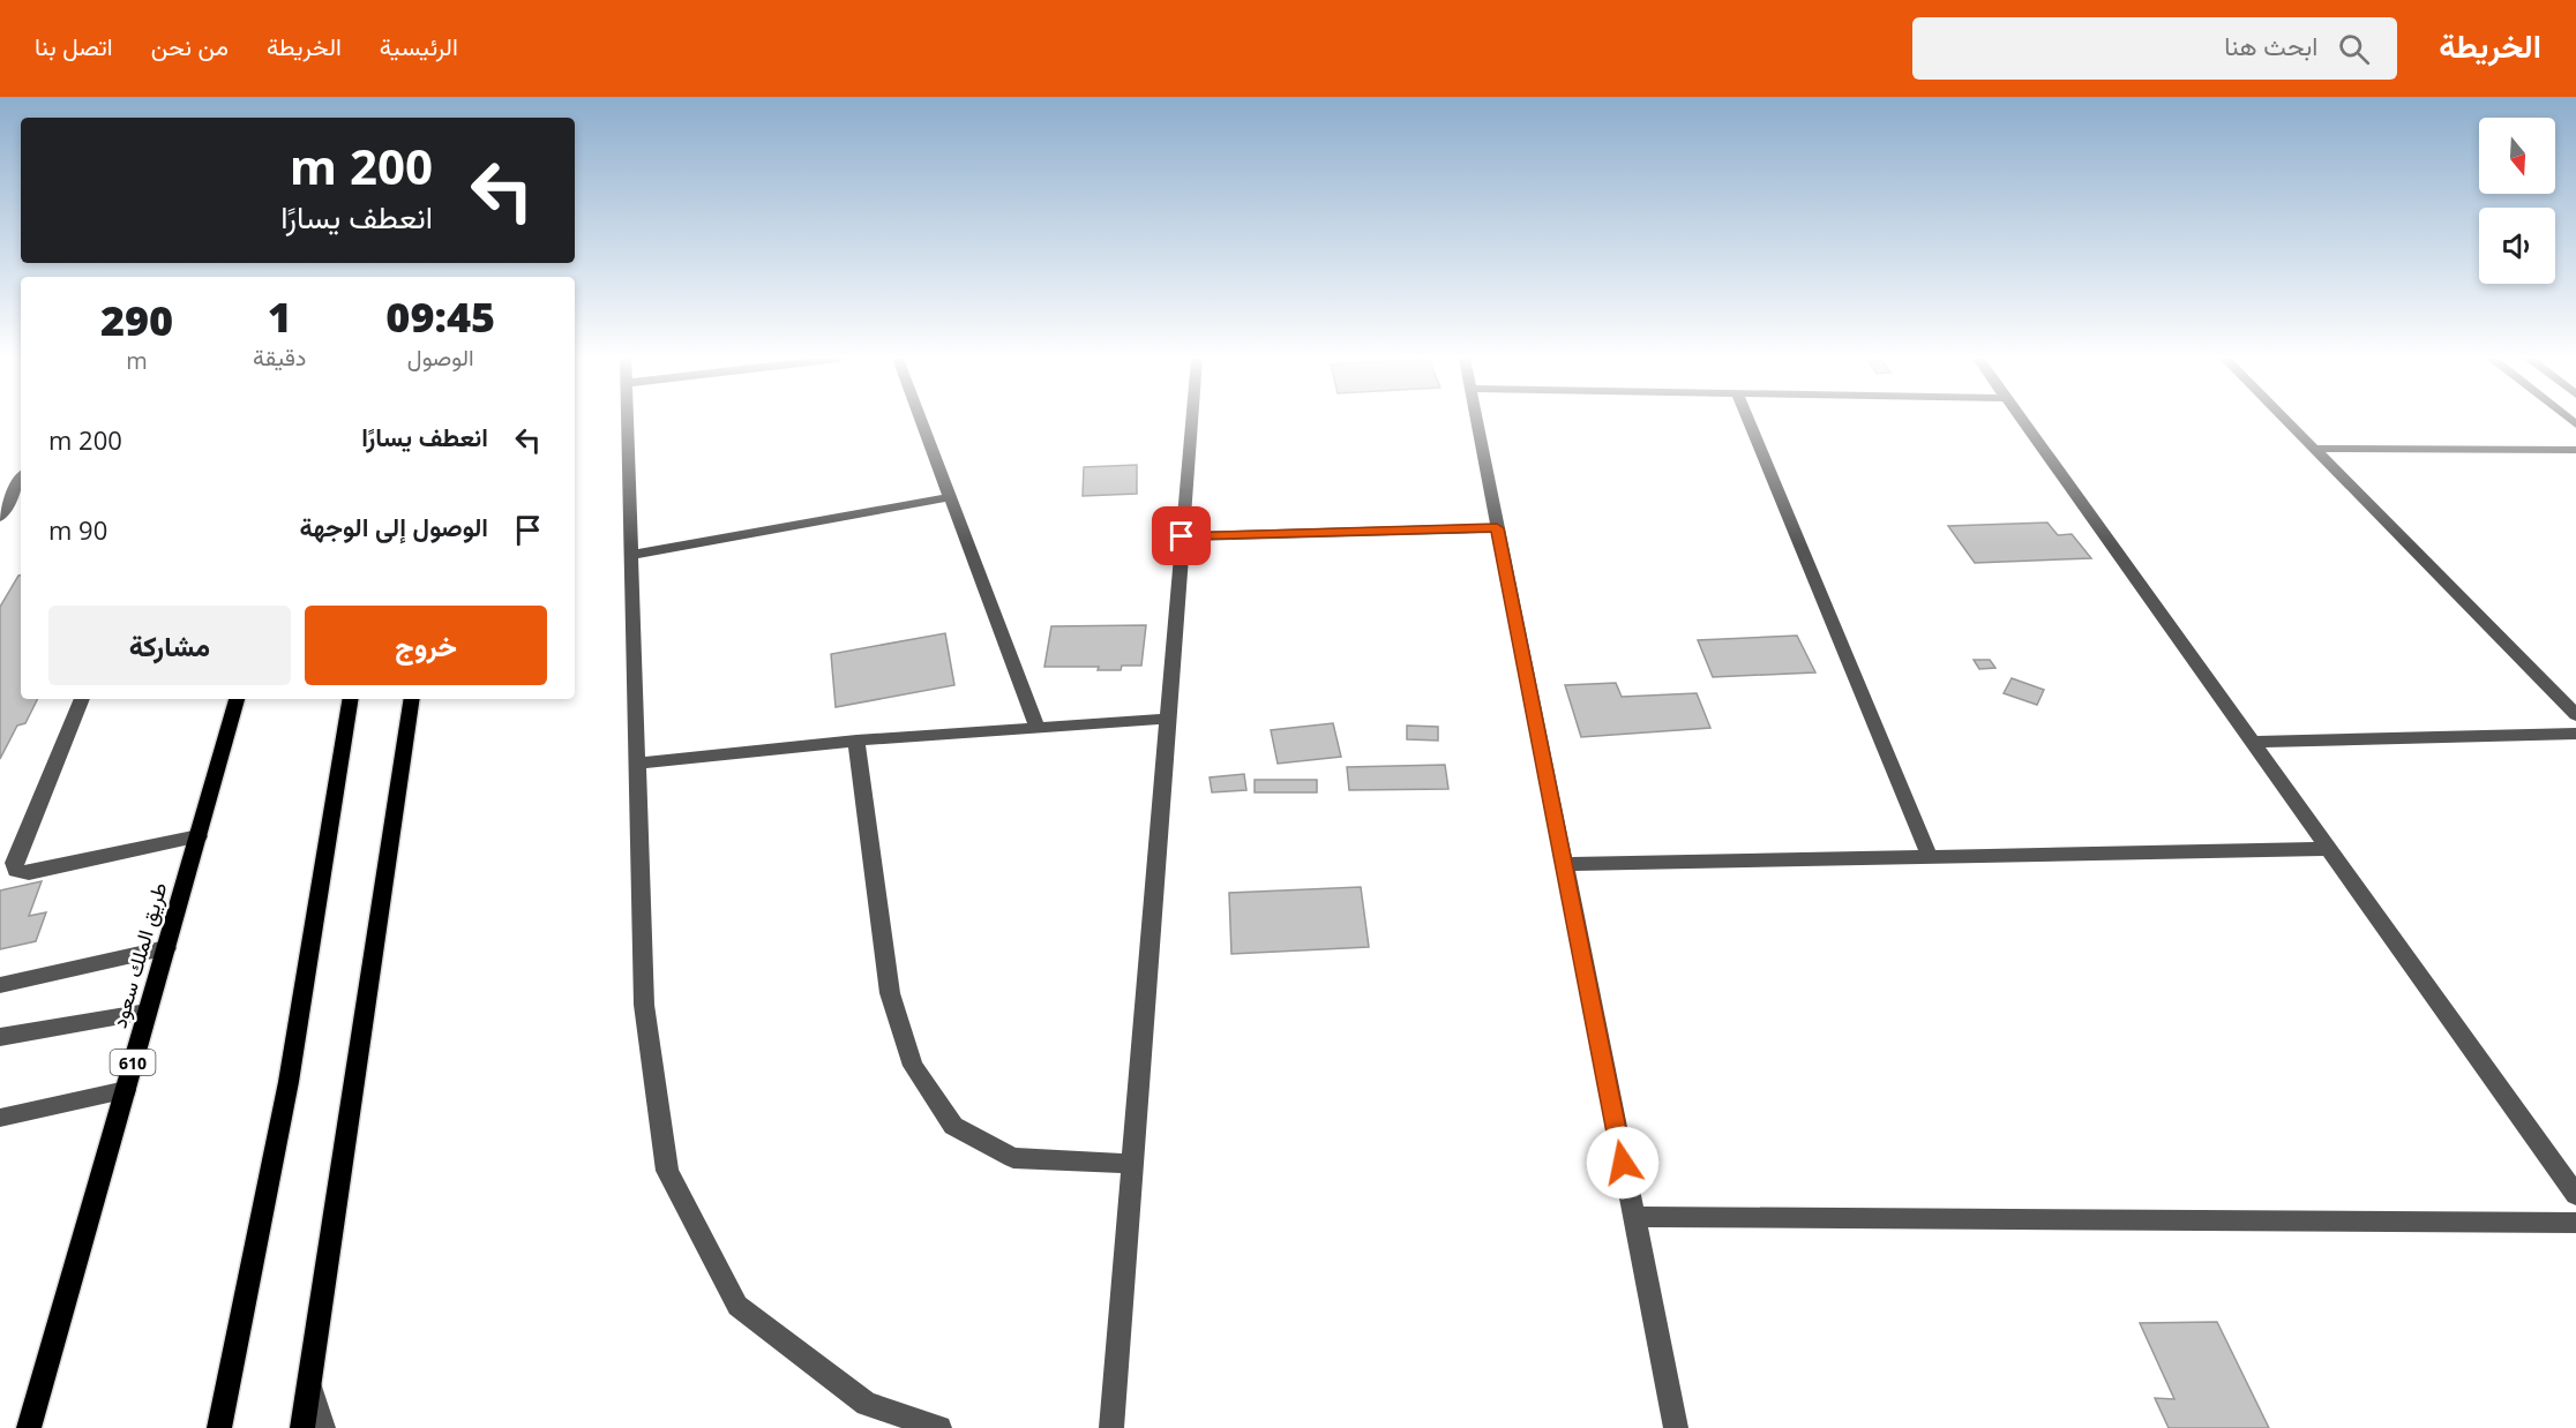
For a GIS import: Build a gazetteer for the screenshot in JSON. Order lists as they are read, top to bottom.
{
  "streets": {
    "main road": ["طريق الملك سعود", "610"]
  },
  "north": "bottom",
  "page": {
    "header": "الخريطة",
    "search": "ابحث هنا",
    "nav": [
      "الرئيسية",
      "الخريطة",
      "من نحن",
      "اتصل بنا"
    ],
    "turn": ["200 m", "انعطف يسارًا"],
    "eta": [
      "09:45",
      "الوصول",
      "1",
      "دقيقة",
      "290",
      "m"
    ],
    "list": [
      {
        "name": "انعطف يسارًا",
        "value": "200 m"
      },
      {
        "name": "الوصول إلى الوجهة",
        "value": "90 m"
      }
    ],
    "buttons": ["خروج", "مشاركة"]
  }
}
